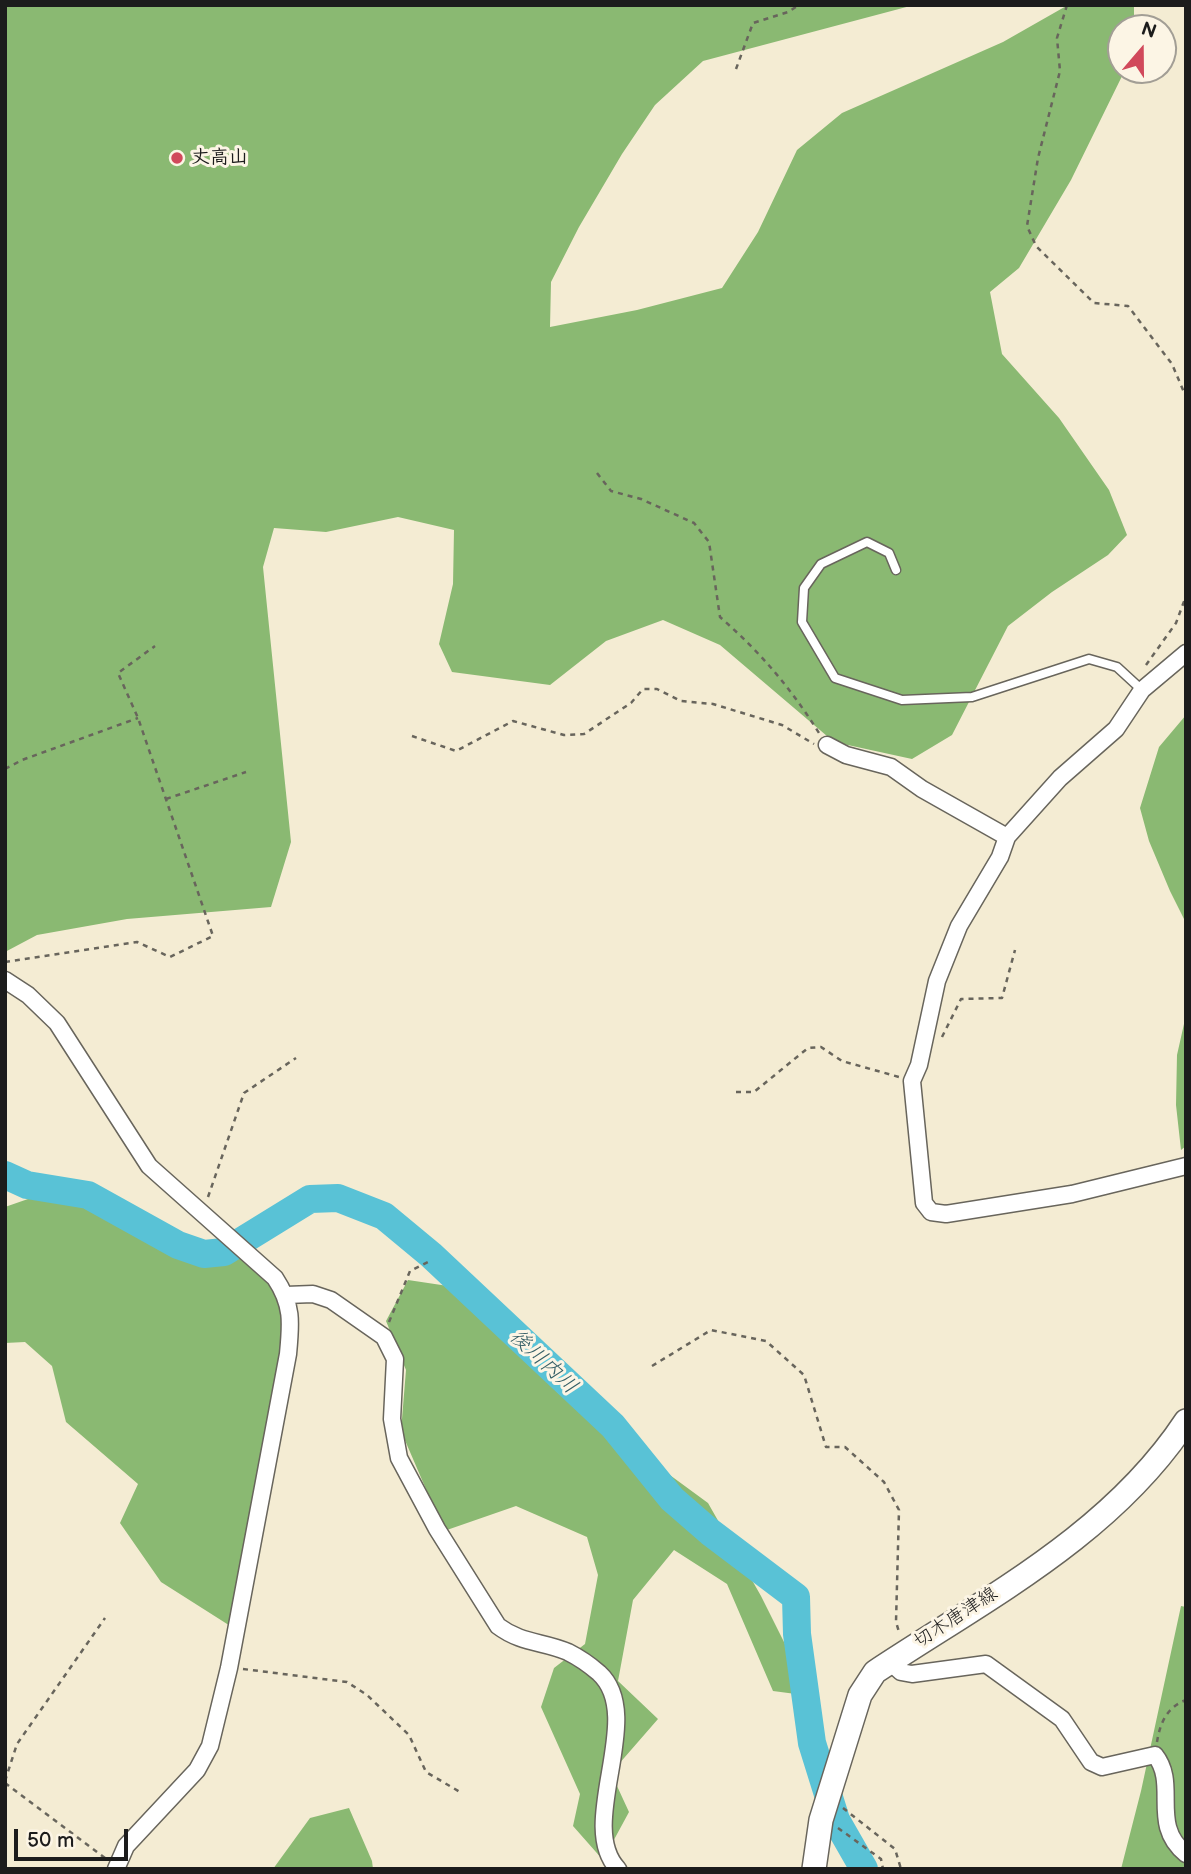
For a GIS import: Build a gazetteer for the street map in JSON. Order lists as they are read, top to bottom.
{
  "streets": {
    "main road": ["切木唐津線"]
  },
  "water": ["後川内川"],
  "places": ["丈高山"],
  "scale_bar": "50 m",
  "north": "top"
}
